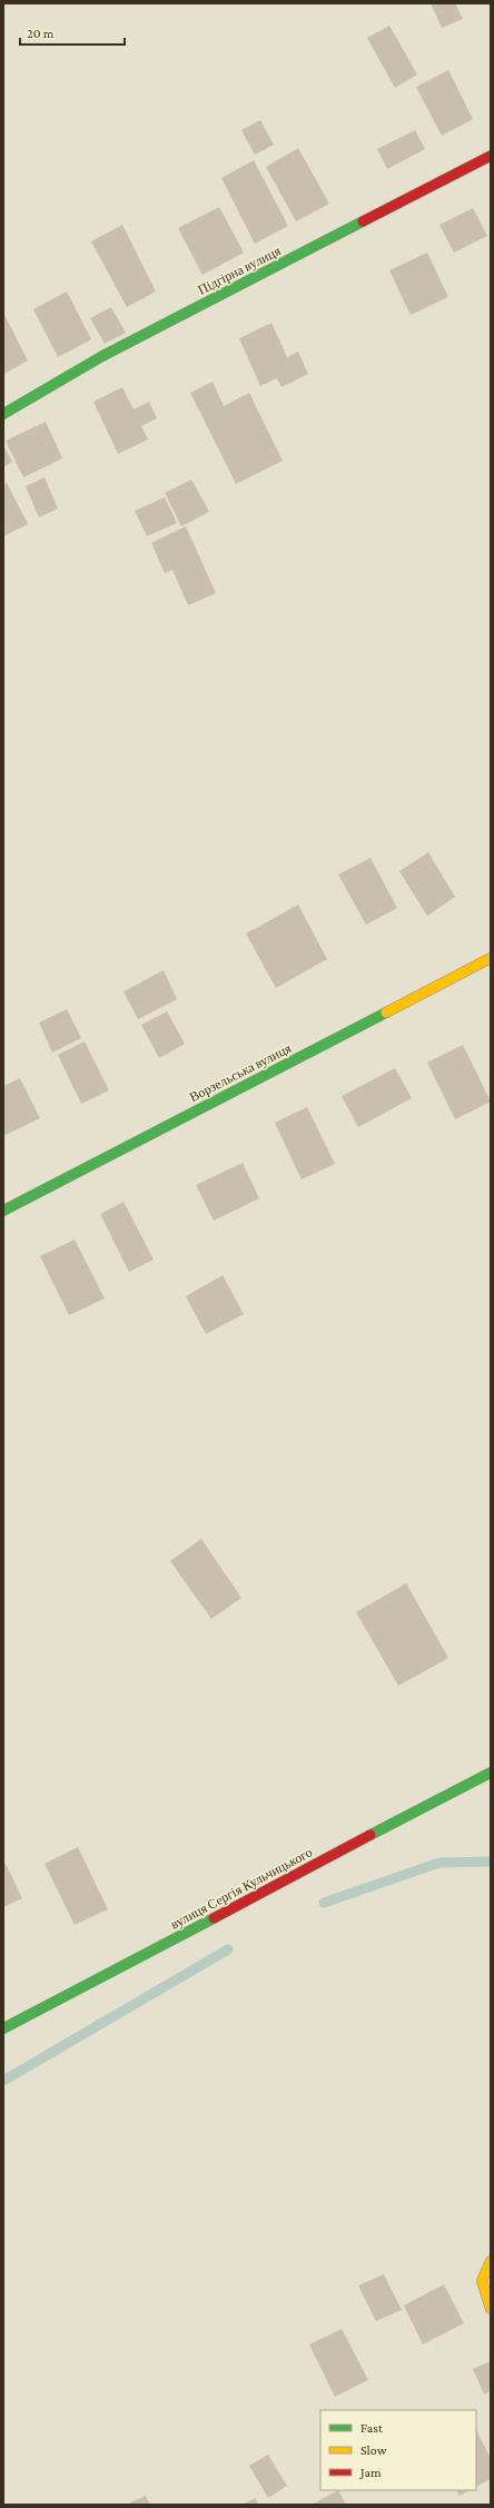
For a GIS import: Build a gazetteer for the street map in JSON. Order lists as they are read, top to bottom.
{
  "streets": {
    "street": ["Підгірна вулиця", "Ворзельська вулиця", "вулиця Сергія Кульчицького"]
  },
  "legend": ["Fast", "Slow", "Jam"],
  "scale_bar": "20 m"
}
